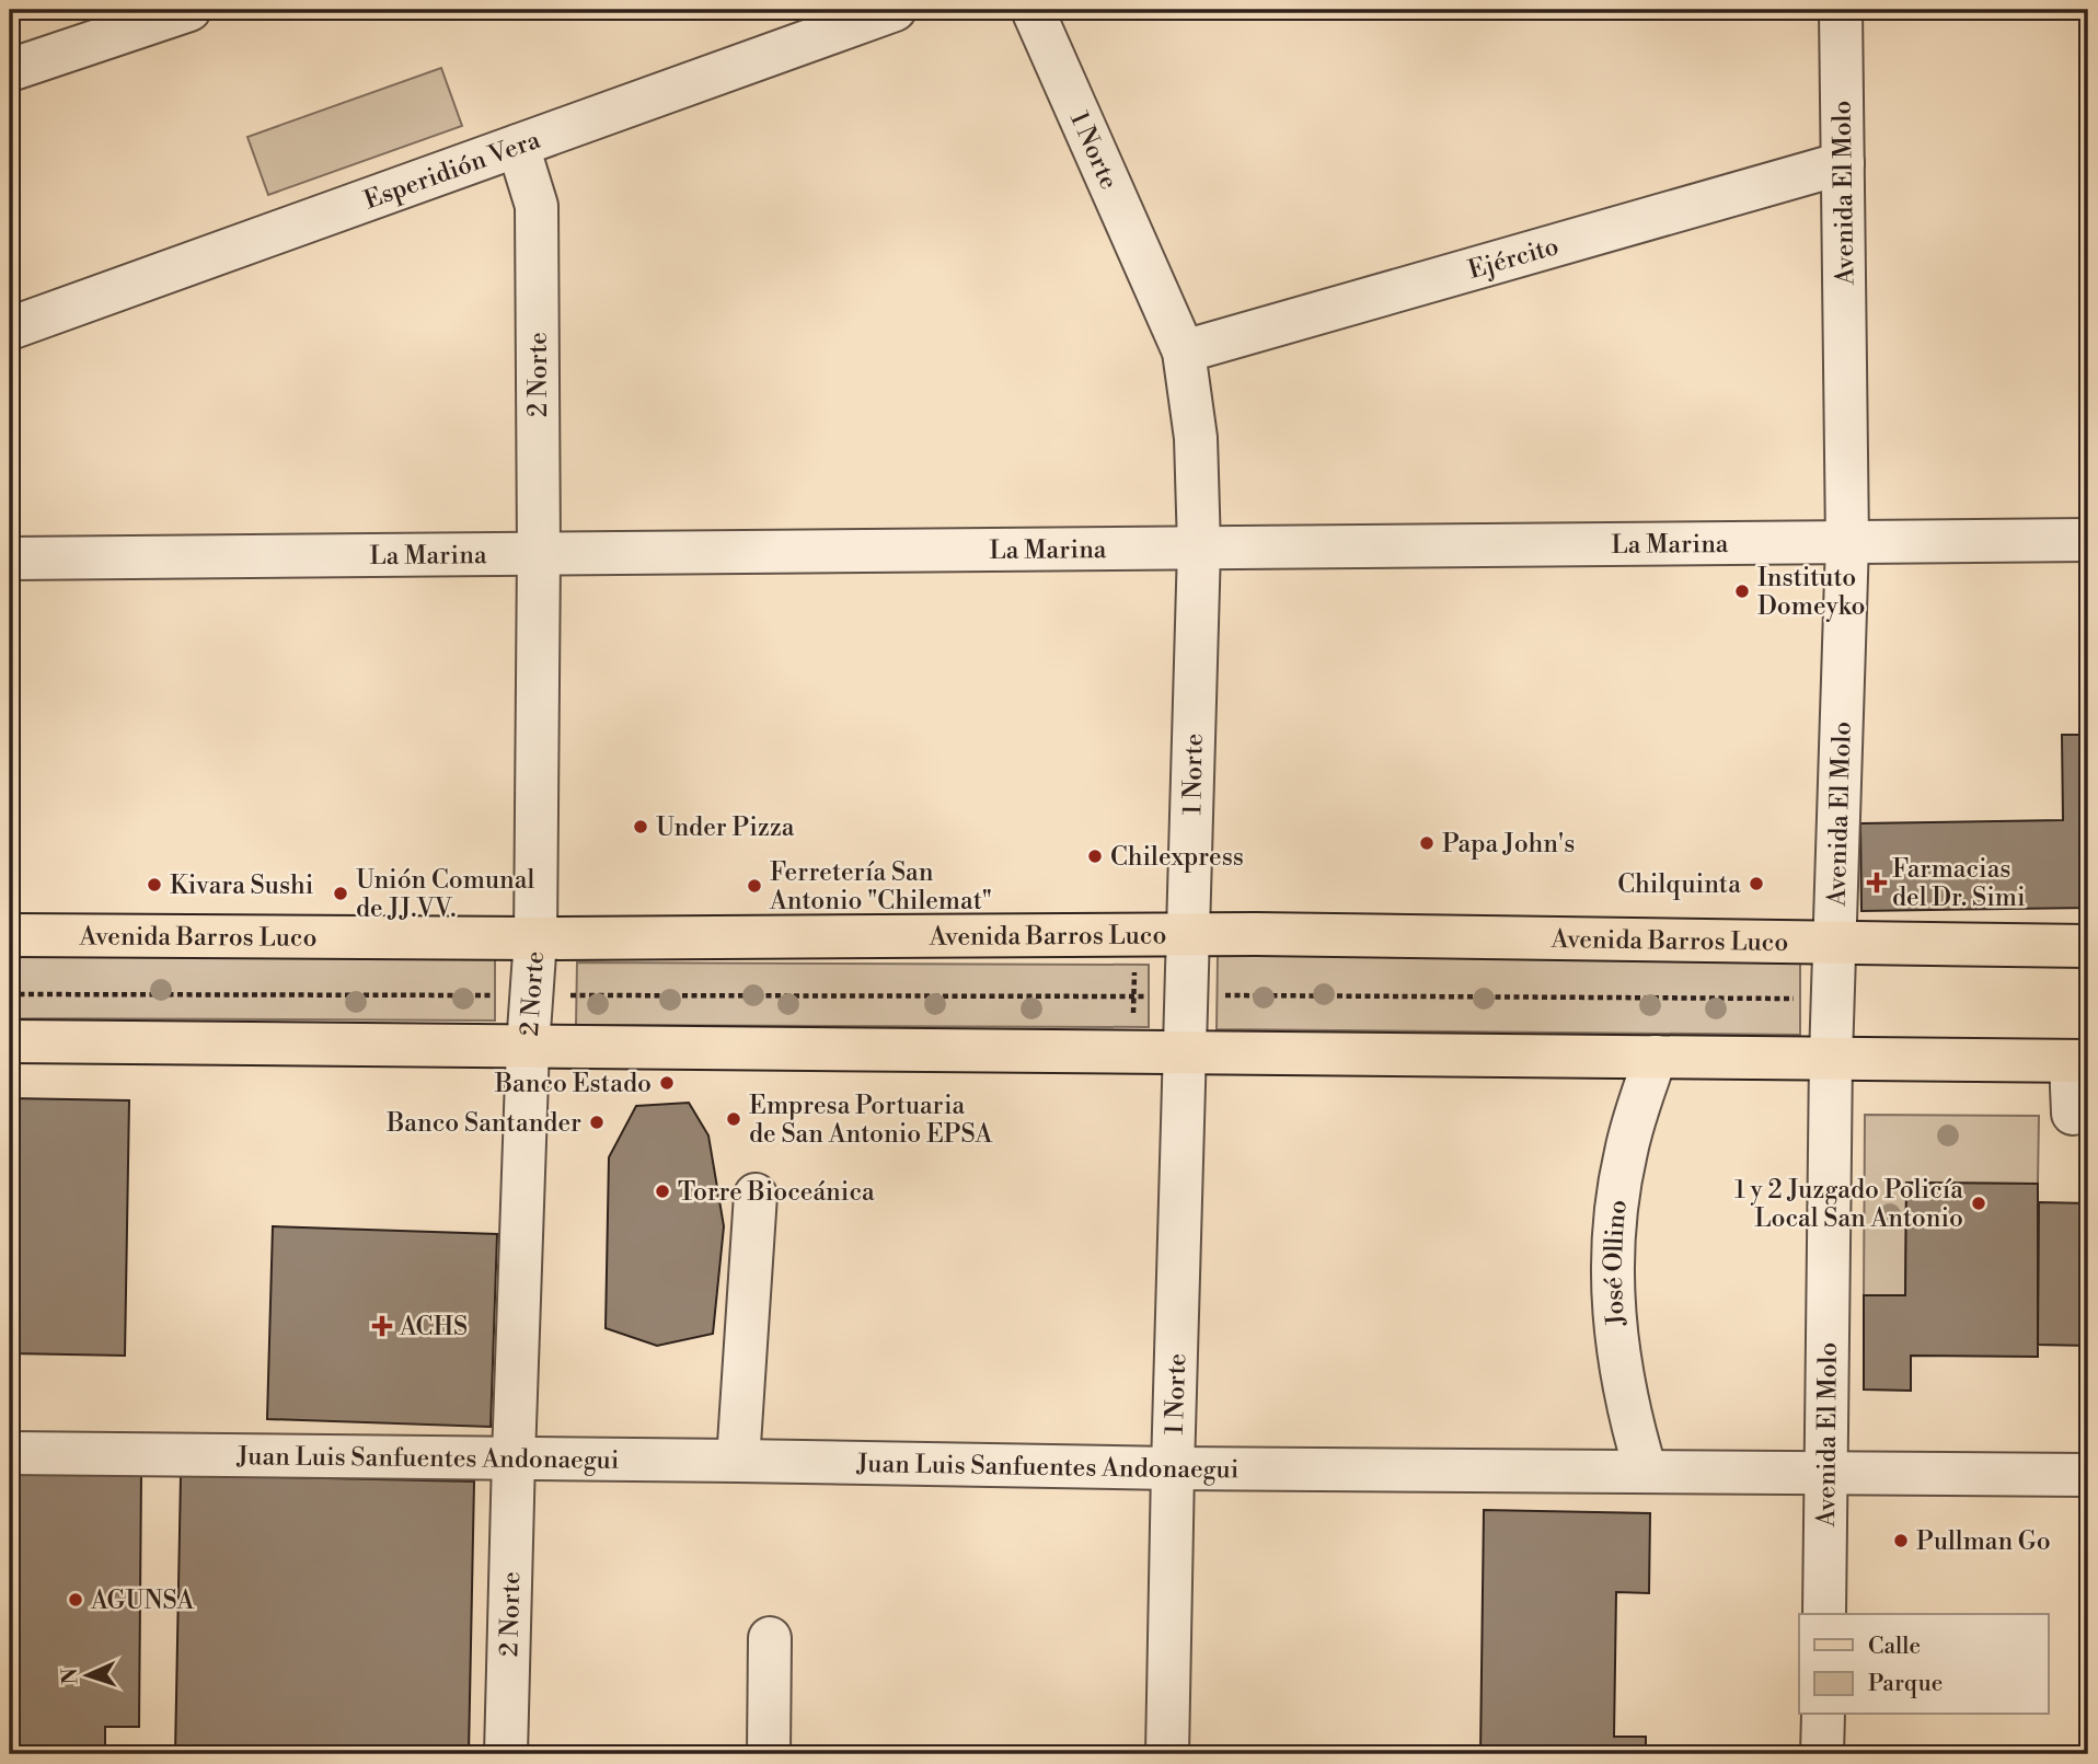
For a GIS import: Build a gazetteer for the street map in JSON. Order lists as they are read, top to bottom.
{
  "streets": {
    "main road": ["Avenida Barros Luco"],
    "street": [
      "1 Norte",
      "Esperidión Vera",
      "Avenida El Molo",
      "Ejército",
      "2 Norte",
      "La Marina",
      "José Ollino",
      "Juan Luis Sanfuentes Andonaegui"
    ]
  },
  "crossings": [
    ["1 Norte", "Ejército"],
    ["1 Norte", "La Marina"],
    ["1 Norte", "Avenida Barros Luco"],
    ["1 Norte", "Juan Luis Sanfuentes Andonaegui"],
    ["Esperidión Vera", "2 Norte"],
    ["Avenida El Molo", "Ejército"],
    ["Avenida El Molo", "La Marina"],
    ["Avenida El Molo", "Avenida Barros Luco"],
    ["Avenida El Molo", "Juan Luis Sanfuentes Andonaegui"],
    ["2 Norte", "La Marina"],
    ["2 Norte", "Avenida Barros Luco"],
    ["2 Norte", "Juan Luis Sanfuentes Andonaegui"],
    ["José Ollino", "Juan Luis Sanfuentes Andonaegui"]
  ],
  "places": {
    "other": [
      "Instituto Domeyko",
      "Under Pizza",
      "Papa John's",
      "Chilexpress",
      "Chilquinta",
      "Kivara Sushi",
      "Ferretería San Antonio \"Chilemat\"",
      "Unión Comunal de JJ.VV.",
      "Banco Estado",
      "Empresa Portuaria de San Antonio EPSA",
      "Banco Santander",
      "Torre Bioceánica",
      "1 y 2 Juzgado Policía Local San Antonio",
      "Pullman Go",
      "AGUNSA"
    ],
    "health": ["Farmacias del Dr. Simi", "ACHS"]
  },
  "legend": ["Calle", "Parque"],
  "north": "left"
}
